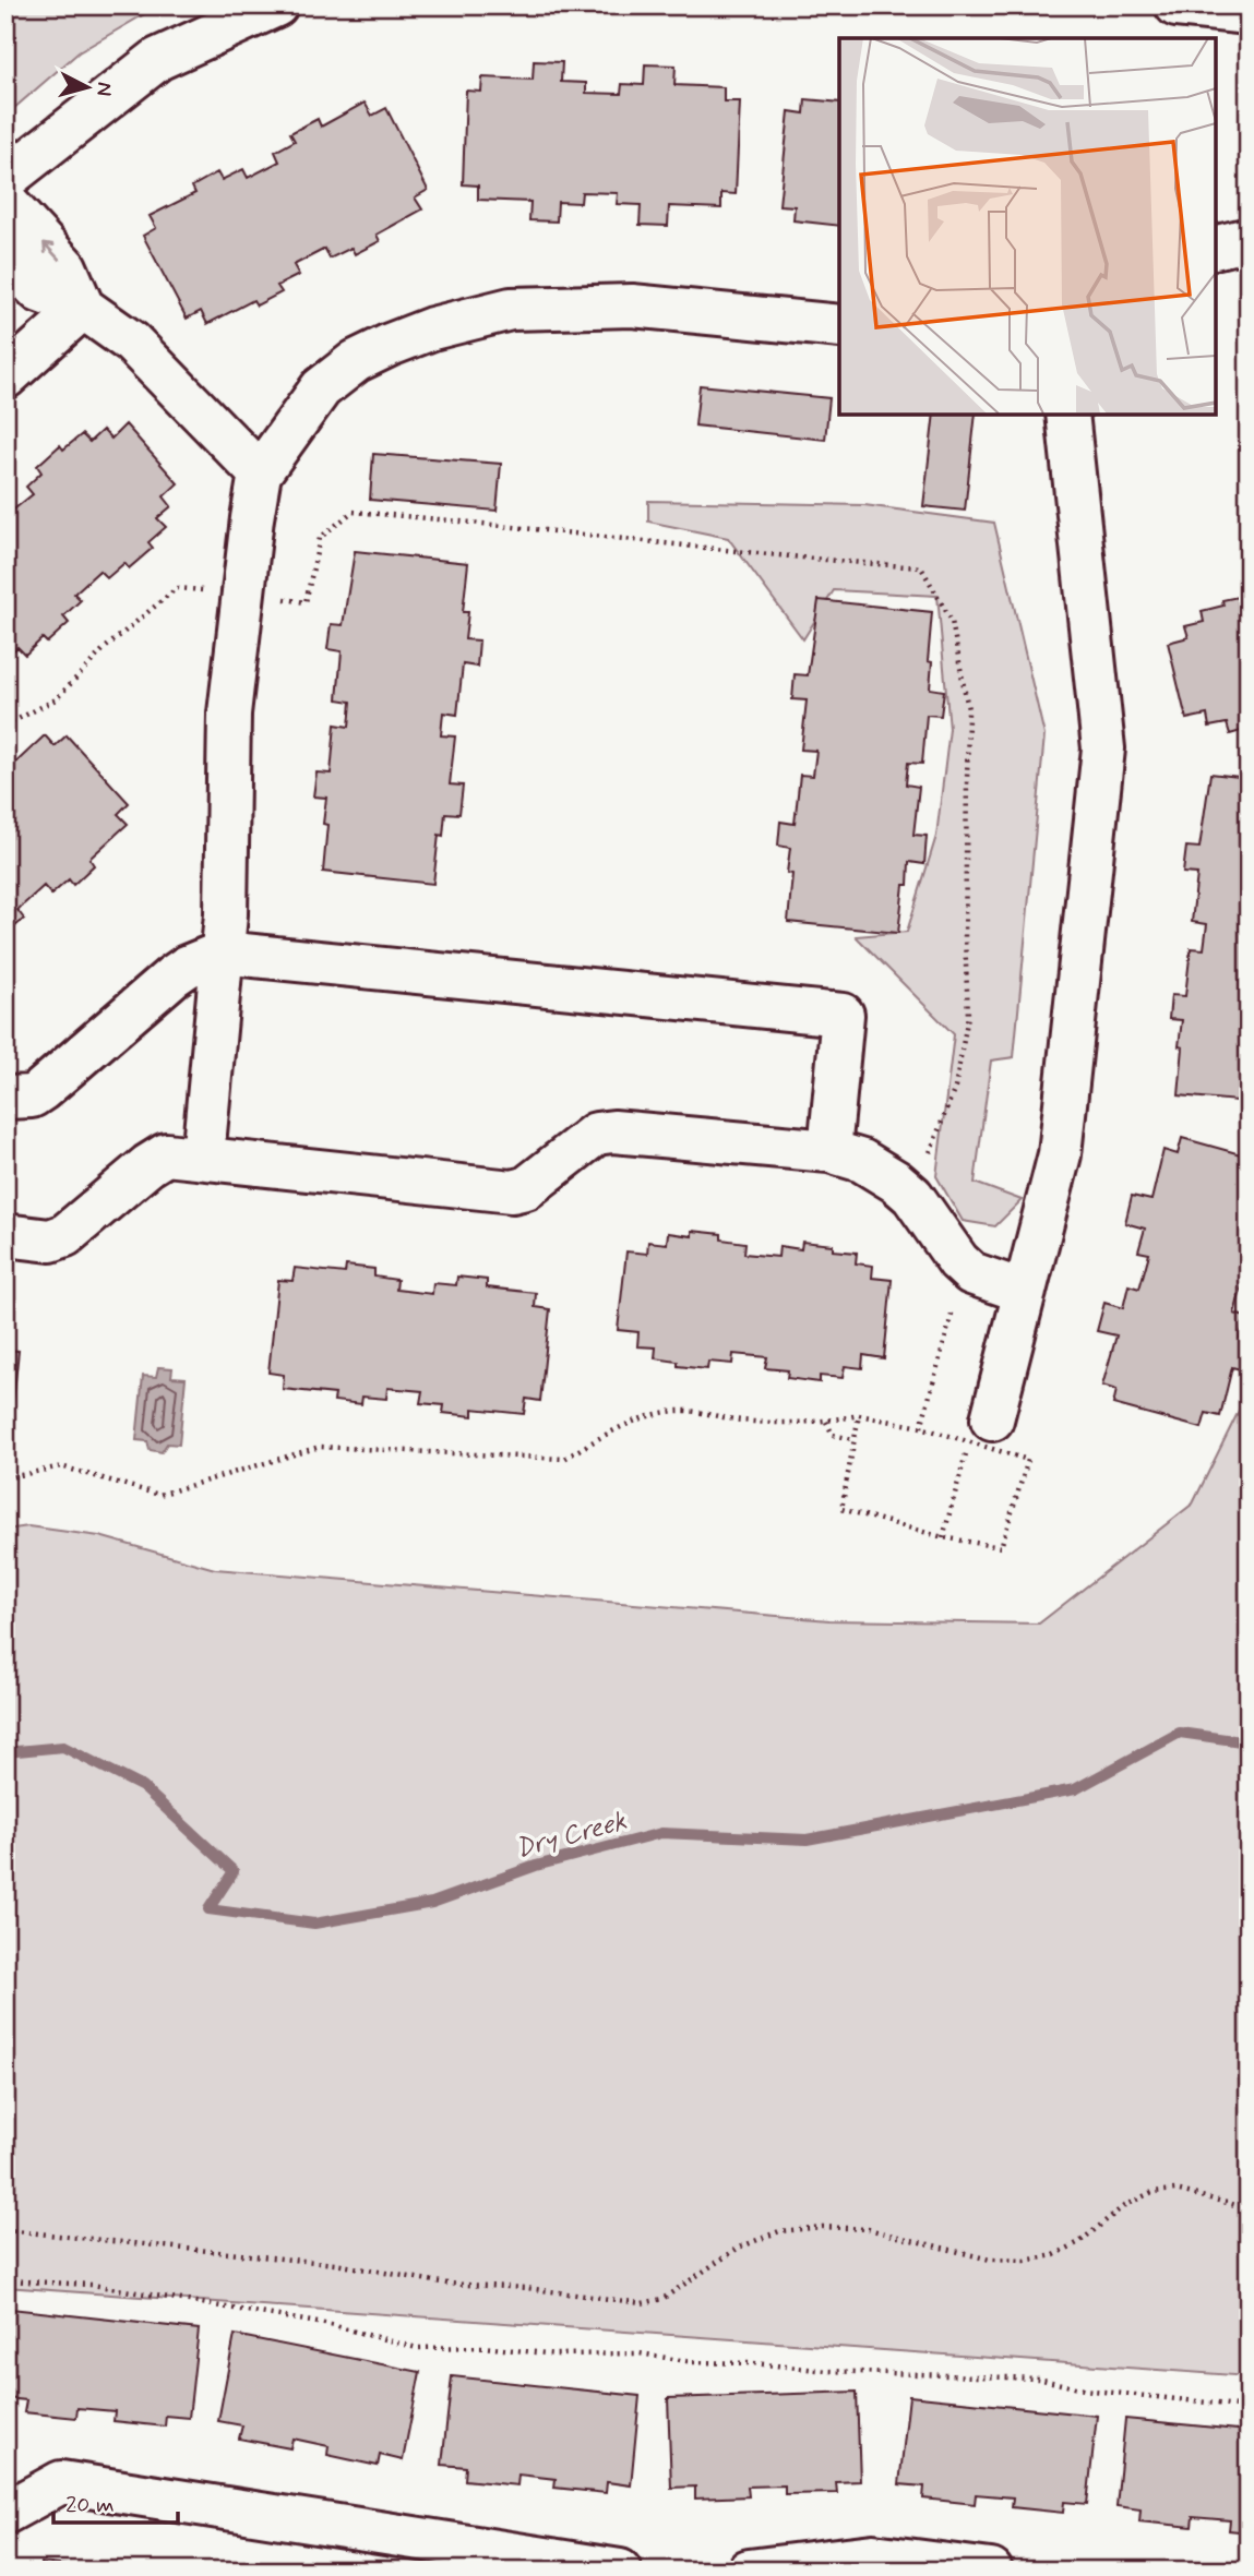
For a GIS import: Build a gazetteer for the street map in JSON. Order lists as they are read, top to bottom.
{
  "water": ["Dry Creek"],
  "scale_bar": "20 m",
  "north": "right"
}
